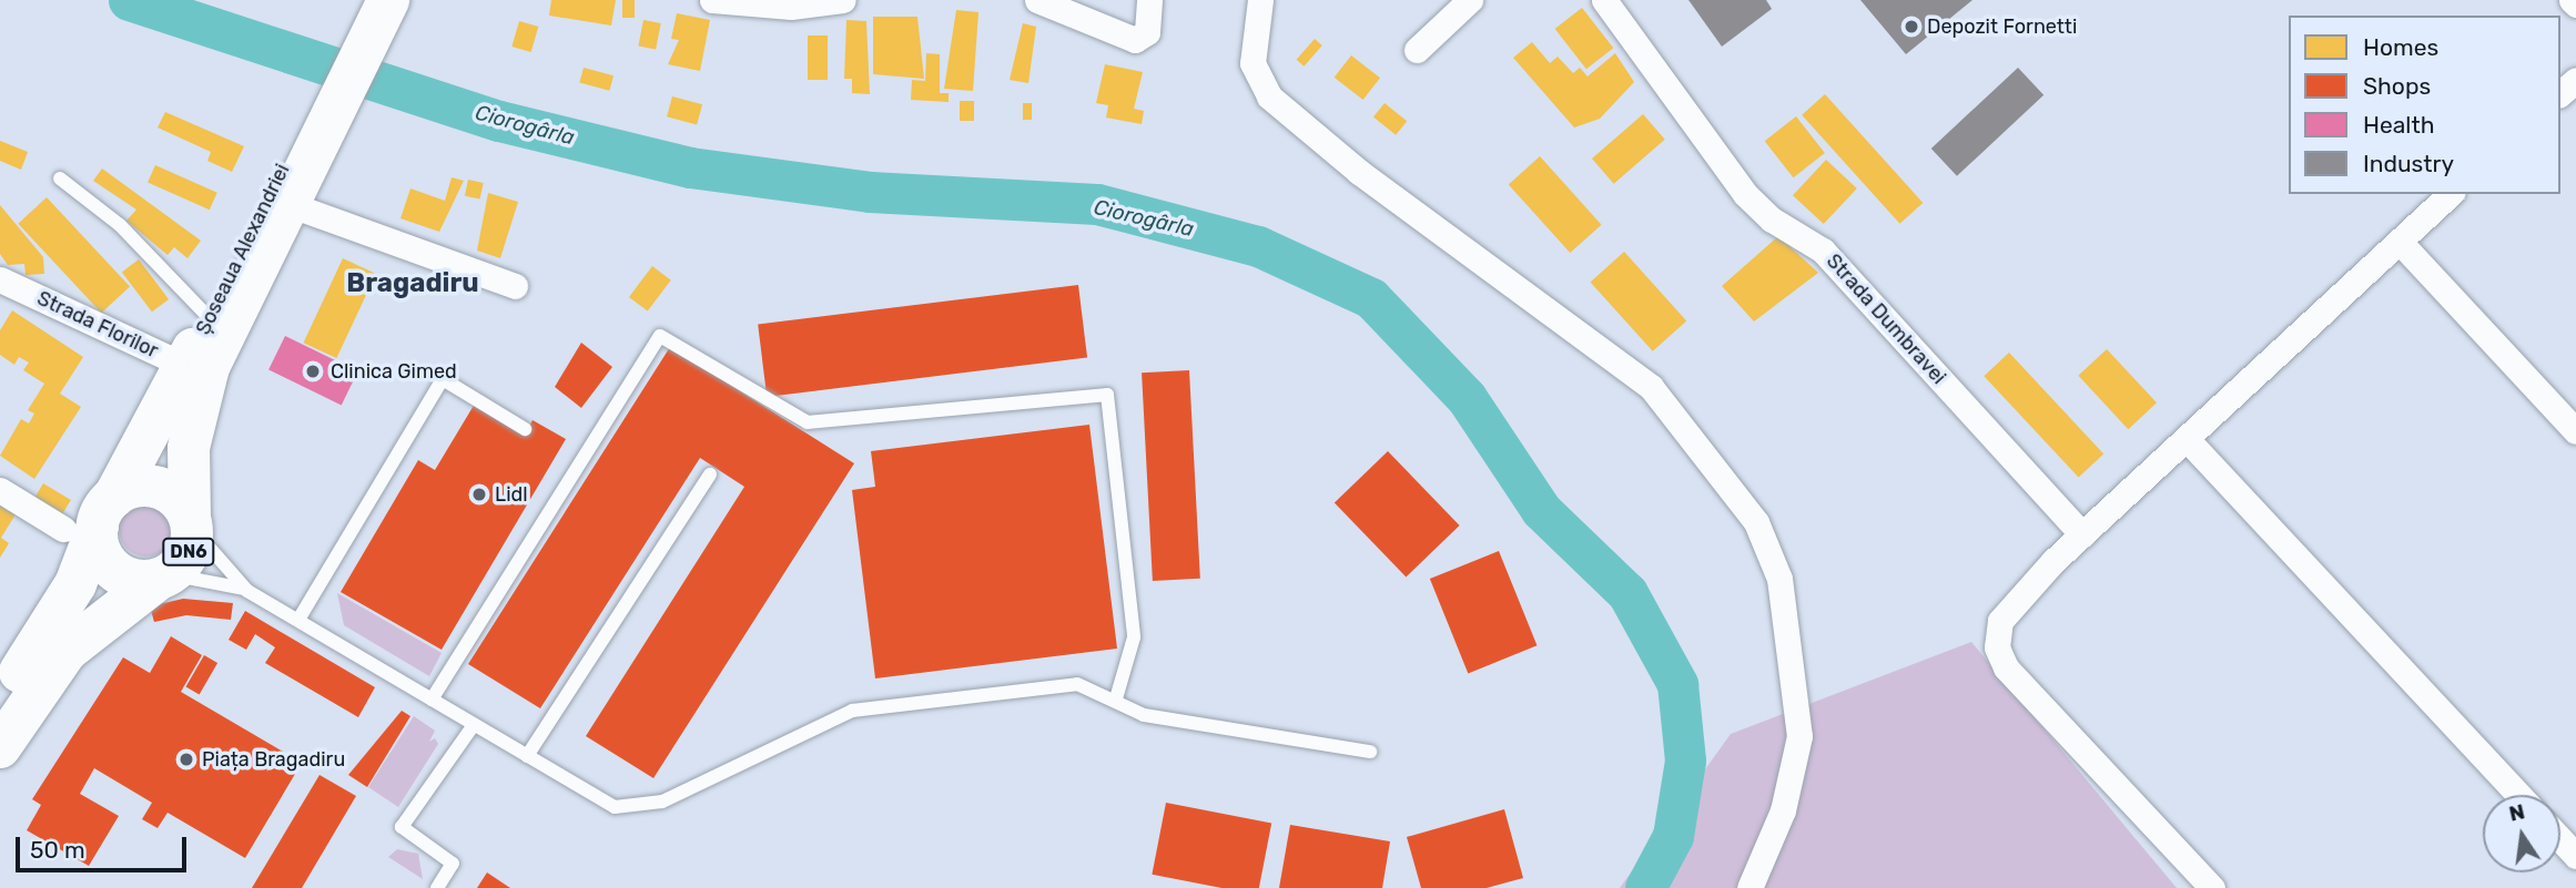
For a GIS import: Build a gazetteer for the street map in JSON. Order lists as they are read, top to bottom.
{
  "streets": {
    "highway": ["Șoseaua Alexandriei", "DN6"],
    "street": ["Strada Dumbravei", "Strada Florilor"]
  },
  "crossings": [
    ["Șoseaua Alexandriei", "Strada Florilor"],
    ["Șoseaua Alexandriei", "DN6"]
  ],
  "districts": ["Bragadiru"],
  "water": ["Ciorogârla"],
  "places": [
    "Depozit Fornetti",
    "Clinica Gimed",
    "Lidl",
    "Piața Bragadiru"
  ],
  "legend": [
    "Homes",
    "Shops",
    "Health",
    "Industry"
  ],
  "scale_bar": "50 m",
  "north": "top"
}
